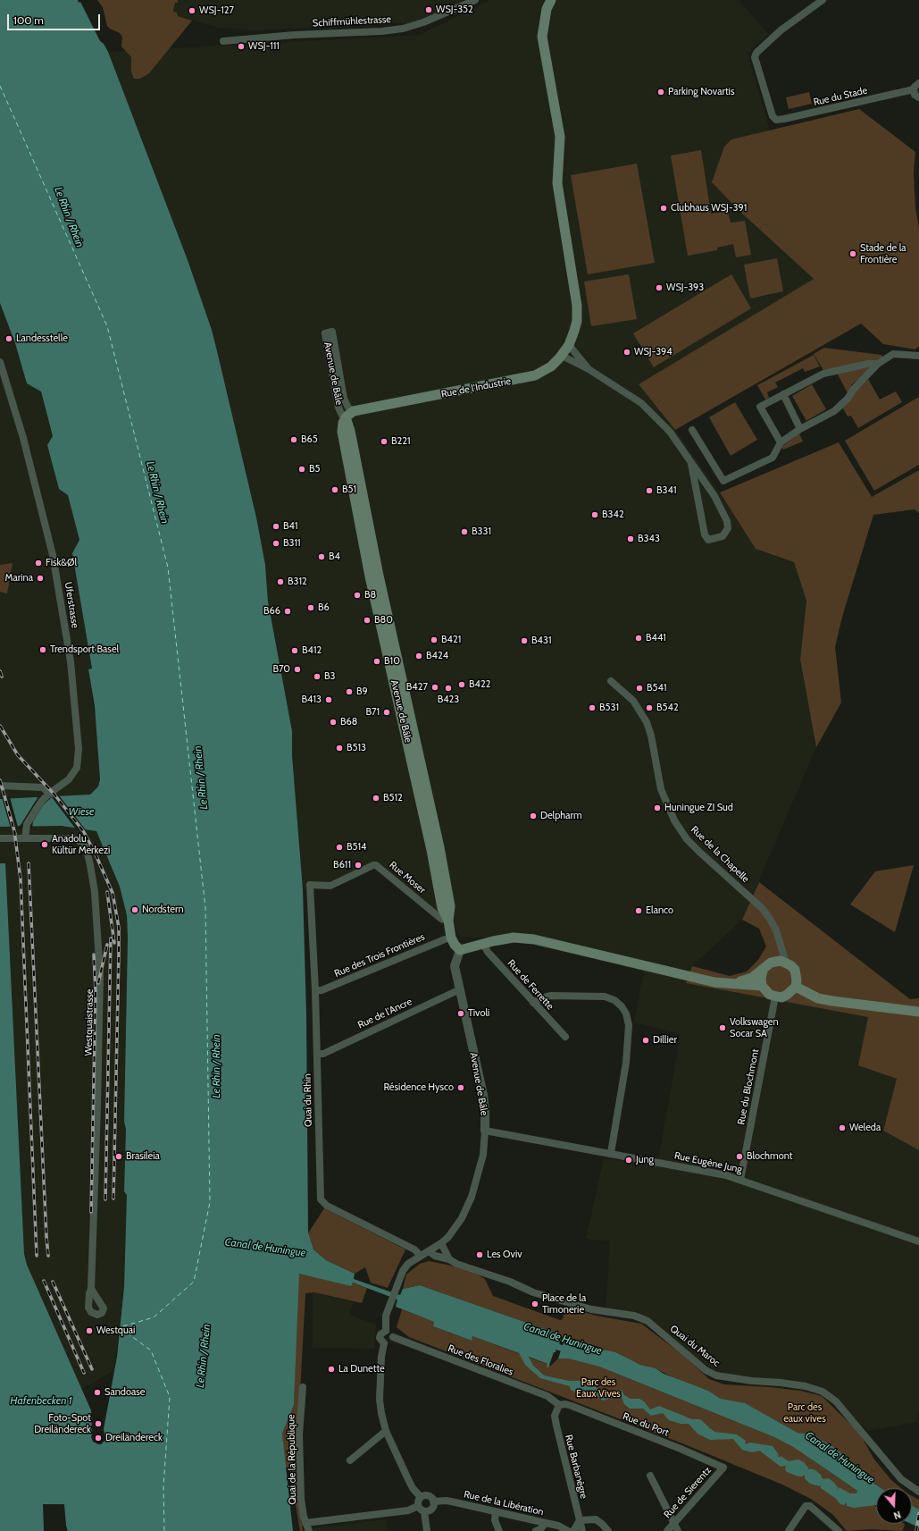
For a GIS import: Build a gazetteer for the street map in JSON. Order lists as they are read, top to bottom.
{
  "streets": {
    "main road": ["Avenue de Bâle", "Rue de l'Industrie"],
    "street": [
      "Schiffmühlestrasse",
      "Rue du Stade",
      "Uferstrasse",
      "Rue de la Chapelle",
      "Rue Moser",
      "Rue des Trois Frontières",
      "Rue de Ferrette",
      "Rue de l'Ancre",
      "Westquaistrasse",
      "Rue du Blochmont",
      "Quai du Rhin",
      "Rue Eugène Jung",
      "Quai du Maroc",
      "Rue des Floralies",
      "Rue du Port",
      "Quai de la République",
      "Rue Barbanègre",
      "Rue de Sierentz",
      "Rue de la Libération"
    ]
  },
  "crossings": [
    ["Avenue de Bâle", "Rue de l'Industrie"],
    ["Avenue de Bâle", "Rue Moser"],
    ["Avenue de Bâle", "Rue des Trois Frontières"],
    ["Avenue de Bâle", "Rue de l'Ancre"],
    ["Avenue de Bâle", "Quai du Rhin"],
    ["Avenue de Bâle", "Rue Eugène Jung"],
    ["Avenue de Bâle", "Quai du Maroc"],
    ["Avenue de Bâle", "Rue des Floralies"],
    ["Uferstrasse", "Westquaistrasse"],
    ["Rue de la Chapelle", "Rue du Blochmont"],
    ["Rue Moser", "Quai du Rhin"],
    ["Rue des Trois Frontières", "Quai du Rhin"],
    ["Rue de l'Ancre", "Quai du Rhin"],
    ["Rue du Blochmont", "Rue Eugène Jung"],
    ["Rue des Floralies", "Rue du Port"],
    ["Rue des Floralies", "Rue Barbanègre"],
    ["Rue du Port", "Rue Barbanègre"],
    ["Rue du Port", "Rue de Sierentz"]
  ],
  "water": [
    "Le Rhin / Rhein",
    "Wiese",
    "Canal de Huningue",
    "Hafenbecken 1"
  ],
  "parks": ["Parc des Eaux Vives", "Parc des eaux vives"],
  "places": [
    "WSJ-352",
    "WSJ-127",
    "WSJ-111",
    "Parking Novartis",
    "Clubhaus WSJ-391",
    "Stade de la Frontière",
    "WSJ-393",
    "Landesstelle",
    "WSJ-394",
    "B65",
    "B221",
    "B5",
    "B51",
    "B341",
    "B342",
    "B41",
    "B331",
    "B343",
    "B311",
    "B4",
    "Fisk&Øl",
    "Marina",
    "B312",
    "B8",
    "B6",
    "B66",
    "B80",
    "B441",
    "B421",
    "B431",
    "Trendsport Basel",
    "B412",
    "B424",
    "B10",
    "B70",
    "B3",
    "B422",
    "B427",
    "B423",
    "B541",
    "B9",
    "B413",
    "B531",
    "B542",
    "B71",
    "B68",
    "B513",
    "B512",
    "Huningue ZI Sud",
    "Delpharm",
    "Anadolu Kültür Merkezi",
    "B514",
    "B611",
    "Nordstern",
    "Elanco",
    "Tivoli",
    "Volkswagen Socar SA",
    "Dillier",
    "Résidence Hysco",
    "Weleda",
    "Brasileia",
    "Blochmont",
    "Jung",
    "Les Oviv",
    "Place de la Timonerie",
    "Westquai",
    "La Dunette",
    "Sandoase",
    "Foto-Spot Dreiländereck",
    "Dreiländereck"
  ],
  "scale_bar": "100 m",
  "north": "bottom"
}
